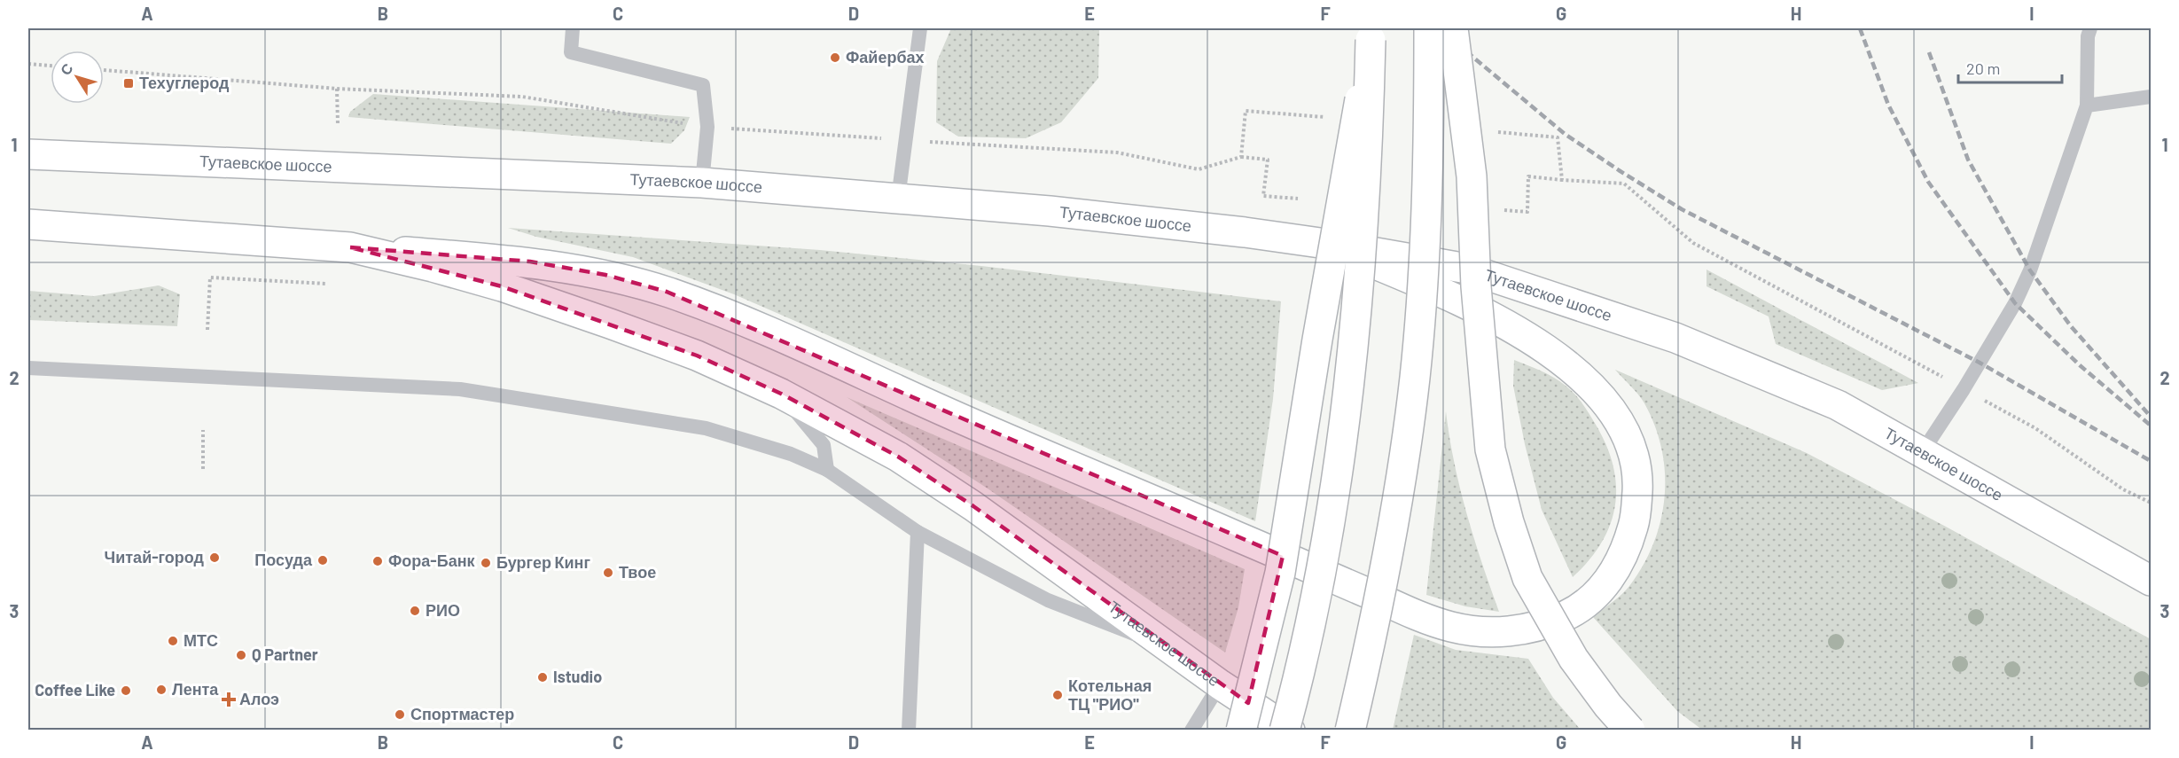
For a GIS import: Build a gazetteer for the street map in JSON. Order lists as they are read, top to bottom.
{
  "streets": {
    "main road": ["Тутаевское шоссе"]
  },
  "places": {
    "other": [
      "Файербах",
      "Читай-город",
      "Посуда",
      "Фора-Банк",
      "Бургер Кинг",
      "Твое",
      "РИО",
      "МТС",
      "Q Partner",
      "Istudio",
      "Лента",
      "Coffee Like",
      "Котельная ТЦ \"РИО\"",
      "Спортмастер"
    ],
    "transit": ["Техуглерод"],
    "health": ["Алоэ"]
  },
  "scale_bar": "20 m",
  "north": "top left",
  "grid": {
    "columns": [
      "A",
      "B",
      "C",
      "D",
      "E",
      "F",
      "G",
      "H",
      "I"
    ],
    "rows": ["1", "2", "3"]
  }
}
